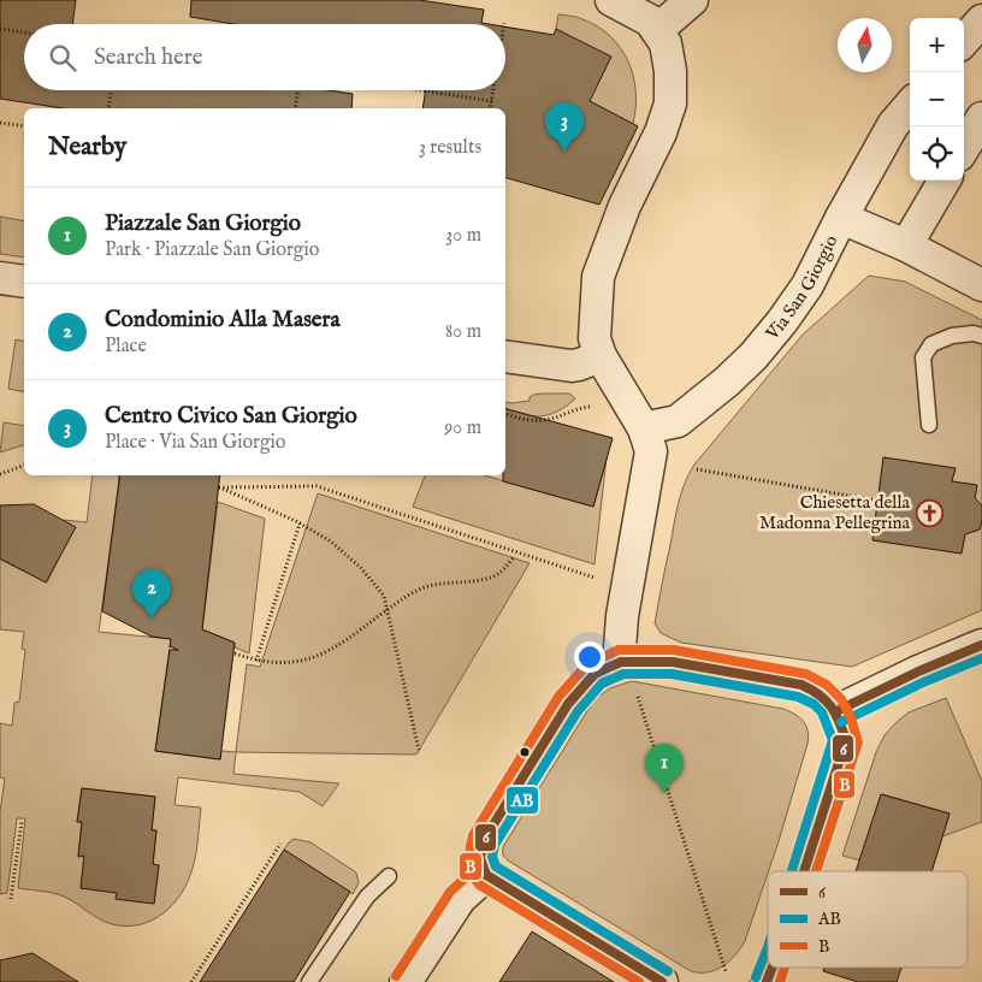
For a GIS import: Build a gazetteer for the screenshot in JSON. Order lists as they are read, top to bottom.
{
  "streets": {
    "street": ["Via San Giorgio"]
  },
  "places": {
    "church": ["Chiesetta della Madonna Pellegrina"]
  },
  "lines": ["transit line 6", "transit line B", "transit line AB"],
  "legend": ["6", "AB", "B"],
  "north": "top",
  "page": {
    "map_buttons": ["+", "−"],
    "search": "Search here",
    "pins": ["3", "2", "1"],
    "heading": ["Nearby", "3 results"],
    "list": [
      {
        "mark": "1",
        "name": "Piazzale San Giorgio",
        "note": "Park · Piazzale San Giorgio",
        "value": "30 m"
      },
      {
        "mark": "2",
        "name": "Condominio Alla Masera",
        "note": "Place",
        "value": "80 m"
      },
      {
        "mark": "3",
        "name": "Centro Civico San Giorgio",
        "note": "Place · Via San Giorgio",
        "value": "90 m"
      }
    ]
  }
}
